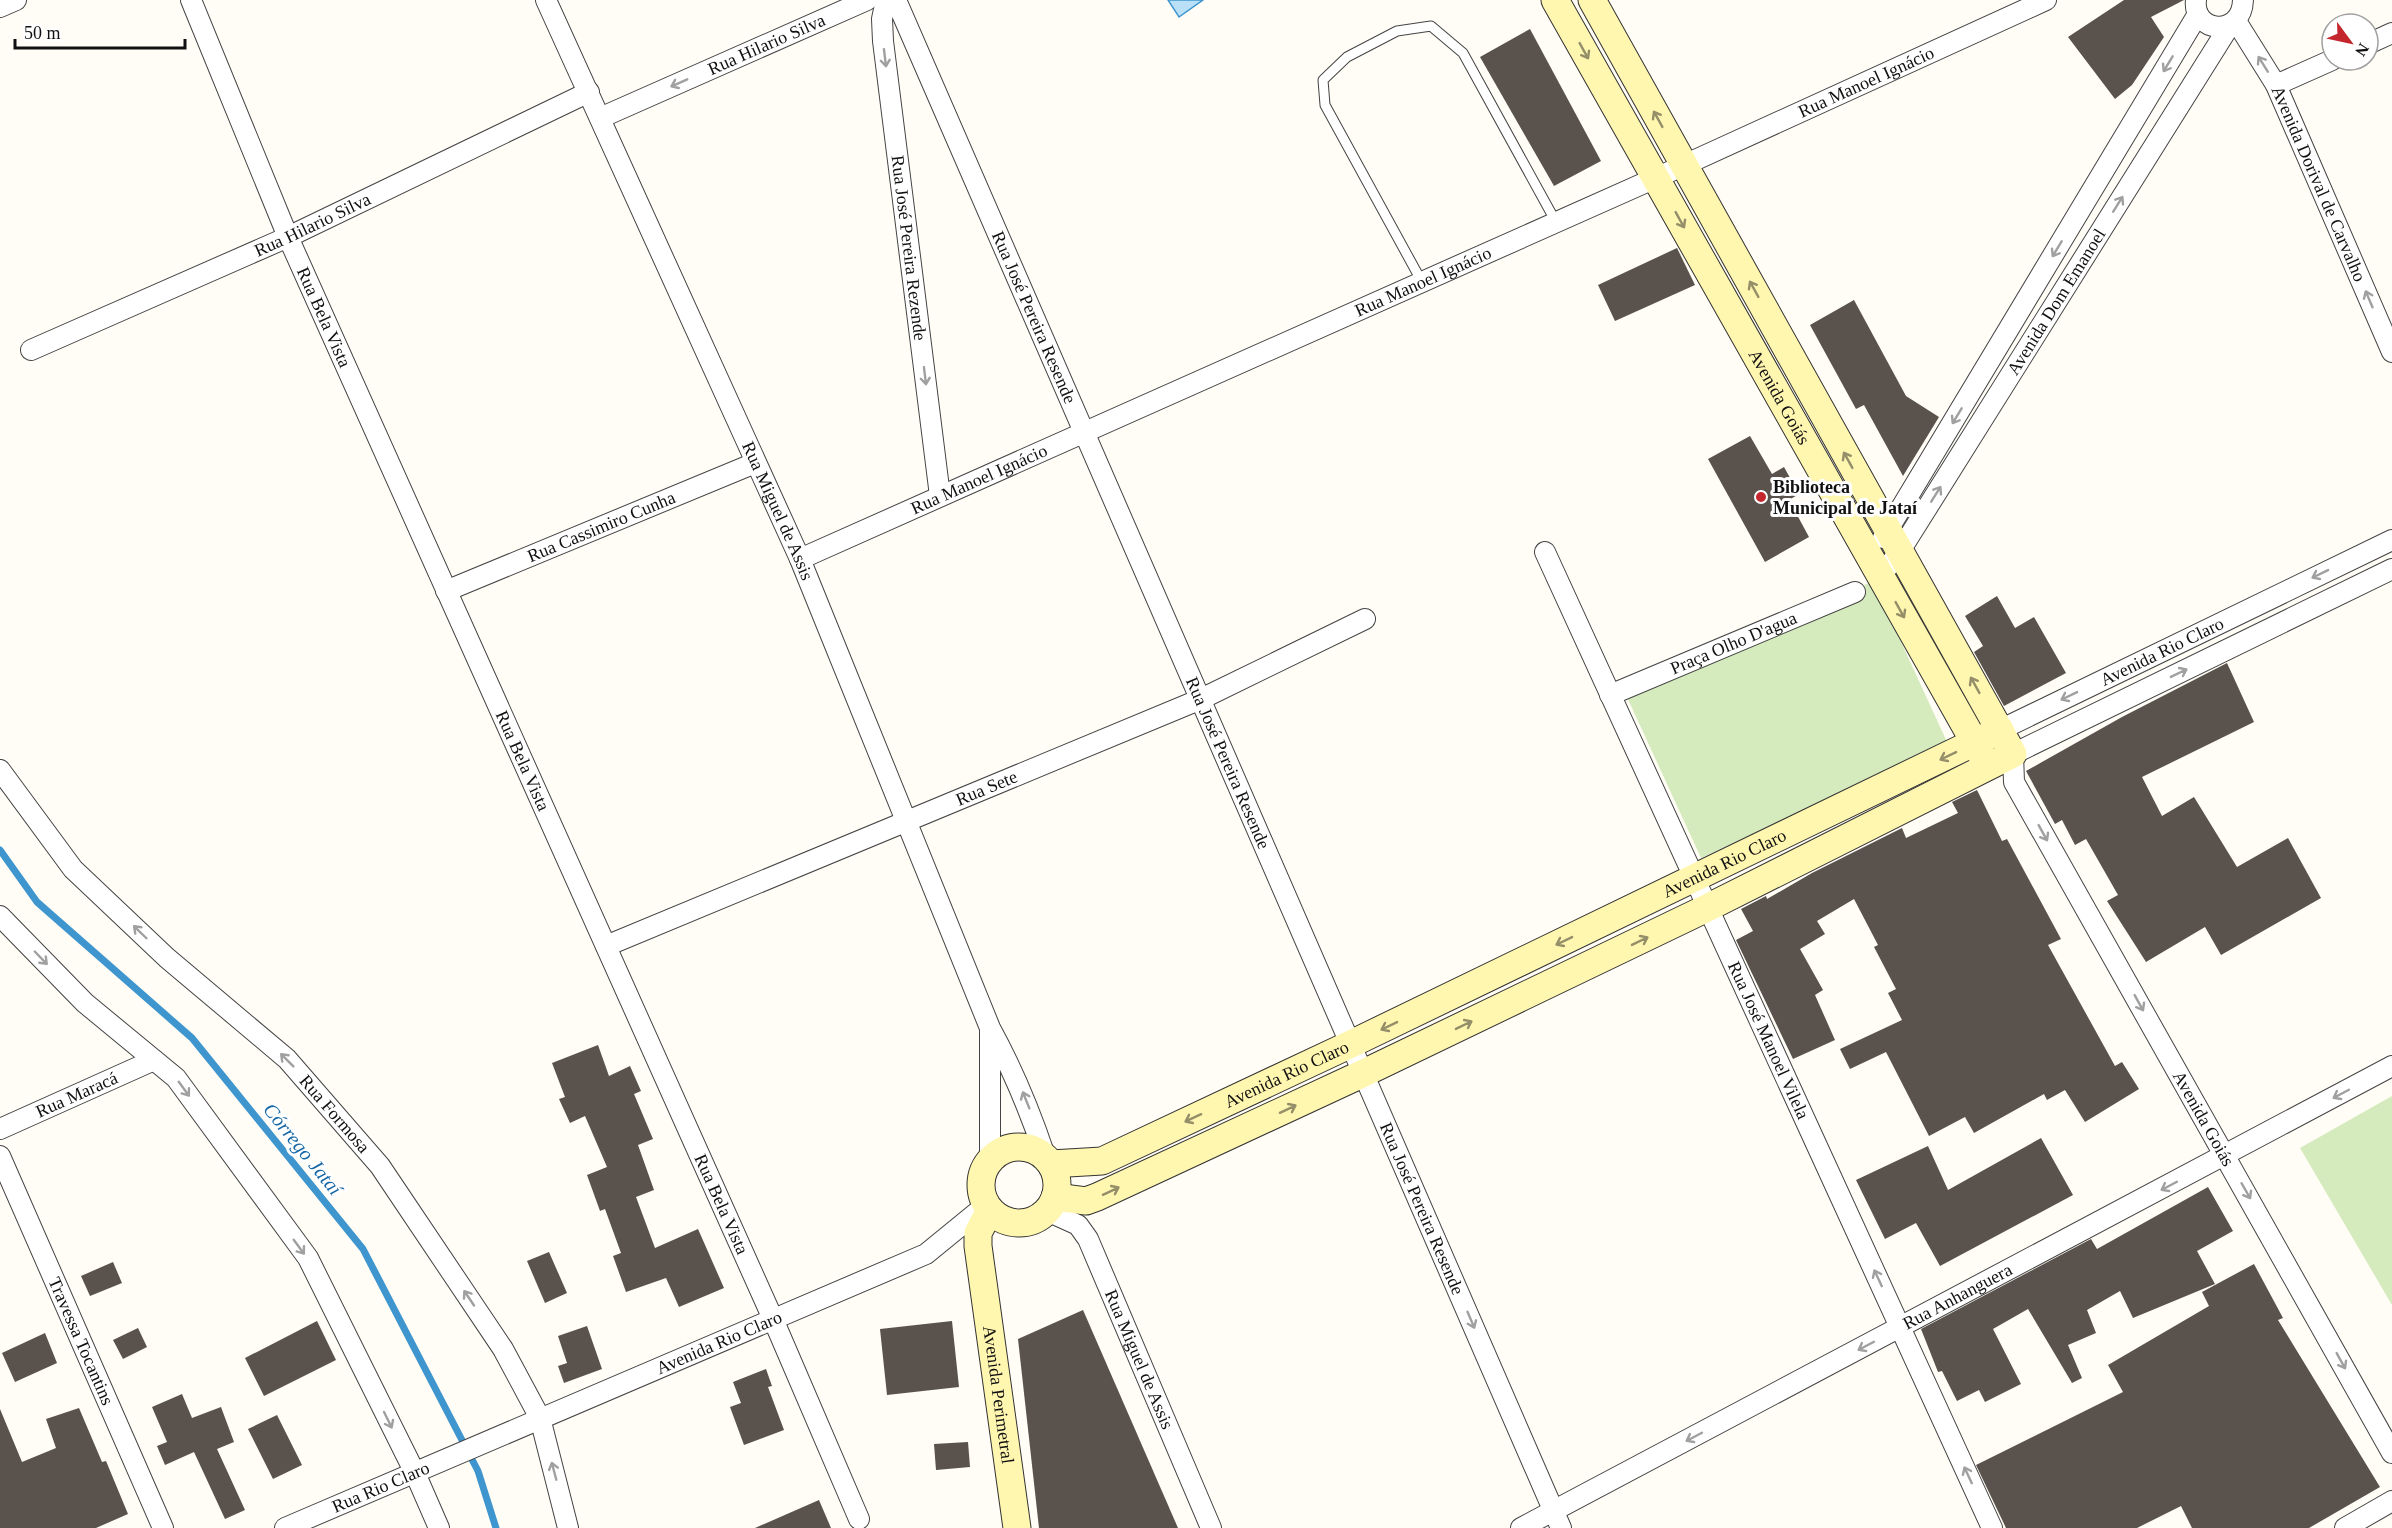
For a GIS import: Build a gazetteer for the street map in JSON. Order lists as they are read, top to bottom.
{
  "streets": {
    "main road": ["Avenida Goiás", "Avenida Rio Claro", "Avenida Perimetral"],
    "street": [
      "Rua Hilario Silva",
      "Rua Manoel Ignácio",
      "Avenida Dorival de Carvalho",
      "Rua José Pereira Rezende",
      "Avenida Dom Emanoel",
      "Rua Bela Vista",
      "Rua José Pereira Resende",
      "Rua Miguel de Assis",
      "Rua Cassimiro Cunha",
      "Praça Olho D'agua",
      "Rua Sete",
      "Rua José Manoel Vilela",
      "Rua Maracá",
      "Rua Formosa",
      "Rua Anhanguera",
      "Travessa Tocantins",
      "Rua Rio Claro"
    ]
  },
  "crossings": [
    ["Rua Hilario Silva", "Rua Bela Vista"],
    ["Rua Hilario Silva", "Rua Miguel de Assis"],
    ["Rua Manoel Ignácio", "Rua José Pereira Rezende"],
    ["Rua Manoel Ignácio", "Rua José Pereira Resende"],
    ["Rua Manoel Ignácio", "Avenida Goiás"],
    ["Rua Manoel Ignácio", "Rua Miguel de Assis"],
    ["Avenida Dorival de Carvalho", "Avenida Dom Emanoel"],
    ["Avenida Dom Emanoel", "Avenida Goiás"],
    ["Rua Bela Vista", "Rua Cassimiro Cunha"],
    ["Rua Bela Vista", "Avenida Rio Claro"],
    ["Rua Bela Vista", "Rua Sete"],
    ["Rua José Pereira Resende", "Avenida Rio Claro"],
    ["Rua José Pereira Resende", "Rua Sete"],
    ["Rua José Pereira Resende", "Rua Anhanguera"],
    ["Avenida Goiás", "Avenida Rio Claro"],
    ["Avenida Goiás", "Rua Anhanguera"],
    ["Rua Miguel de Assis", "Rua Cassimiro Cunha"],
    ["Rua Miguel de Assis", "Avenida Rio Claro"],
    ["Rua Miguel de Assis", "Rua Sete"],
    ["Rua Miguel de Assis", "Avenida Perimetral"],
    ["Praça Olho D'agua", "Rua José Manoel Vilela"],
    ["Avenida Rio Claro", "Rua José Manoel Vilela"],
    ["Avenida Rio Claro", "Rua Formosa"],
    ["Avenida Rio Claro", "Avenida Perimetral"],
    ["Avenida Rio Claro", "Rua Rio Claro"],
    ["Rua José Manoel Vilela", "Rua Anhanguera"]
  ],
  "one_way": [
    "Avenida Dorival de Carvalho",
    "Rua José Pereira Rezende",
    "Rua José Manoel Vilela",
    "Rua Anhanguera"
  ],
  "water": ["Córrego Jataí"],
  "places": ["Biblioteca Municipal de Jataí"],
  "scale_bar": "50 m",
  "north": "bottom right"
}
